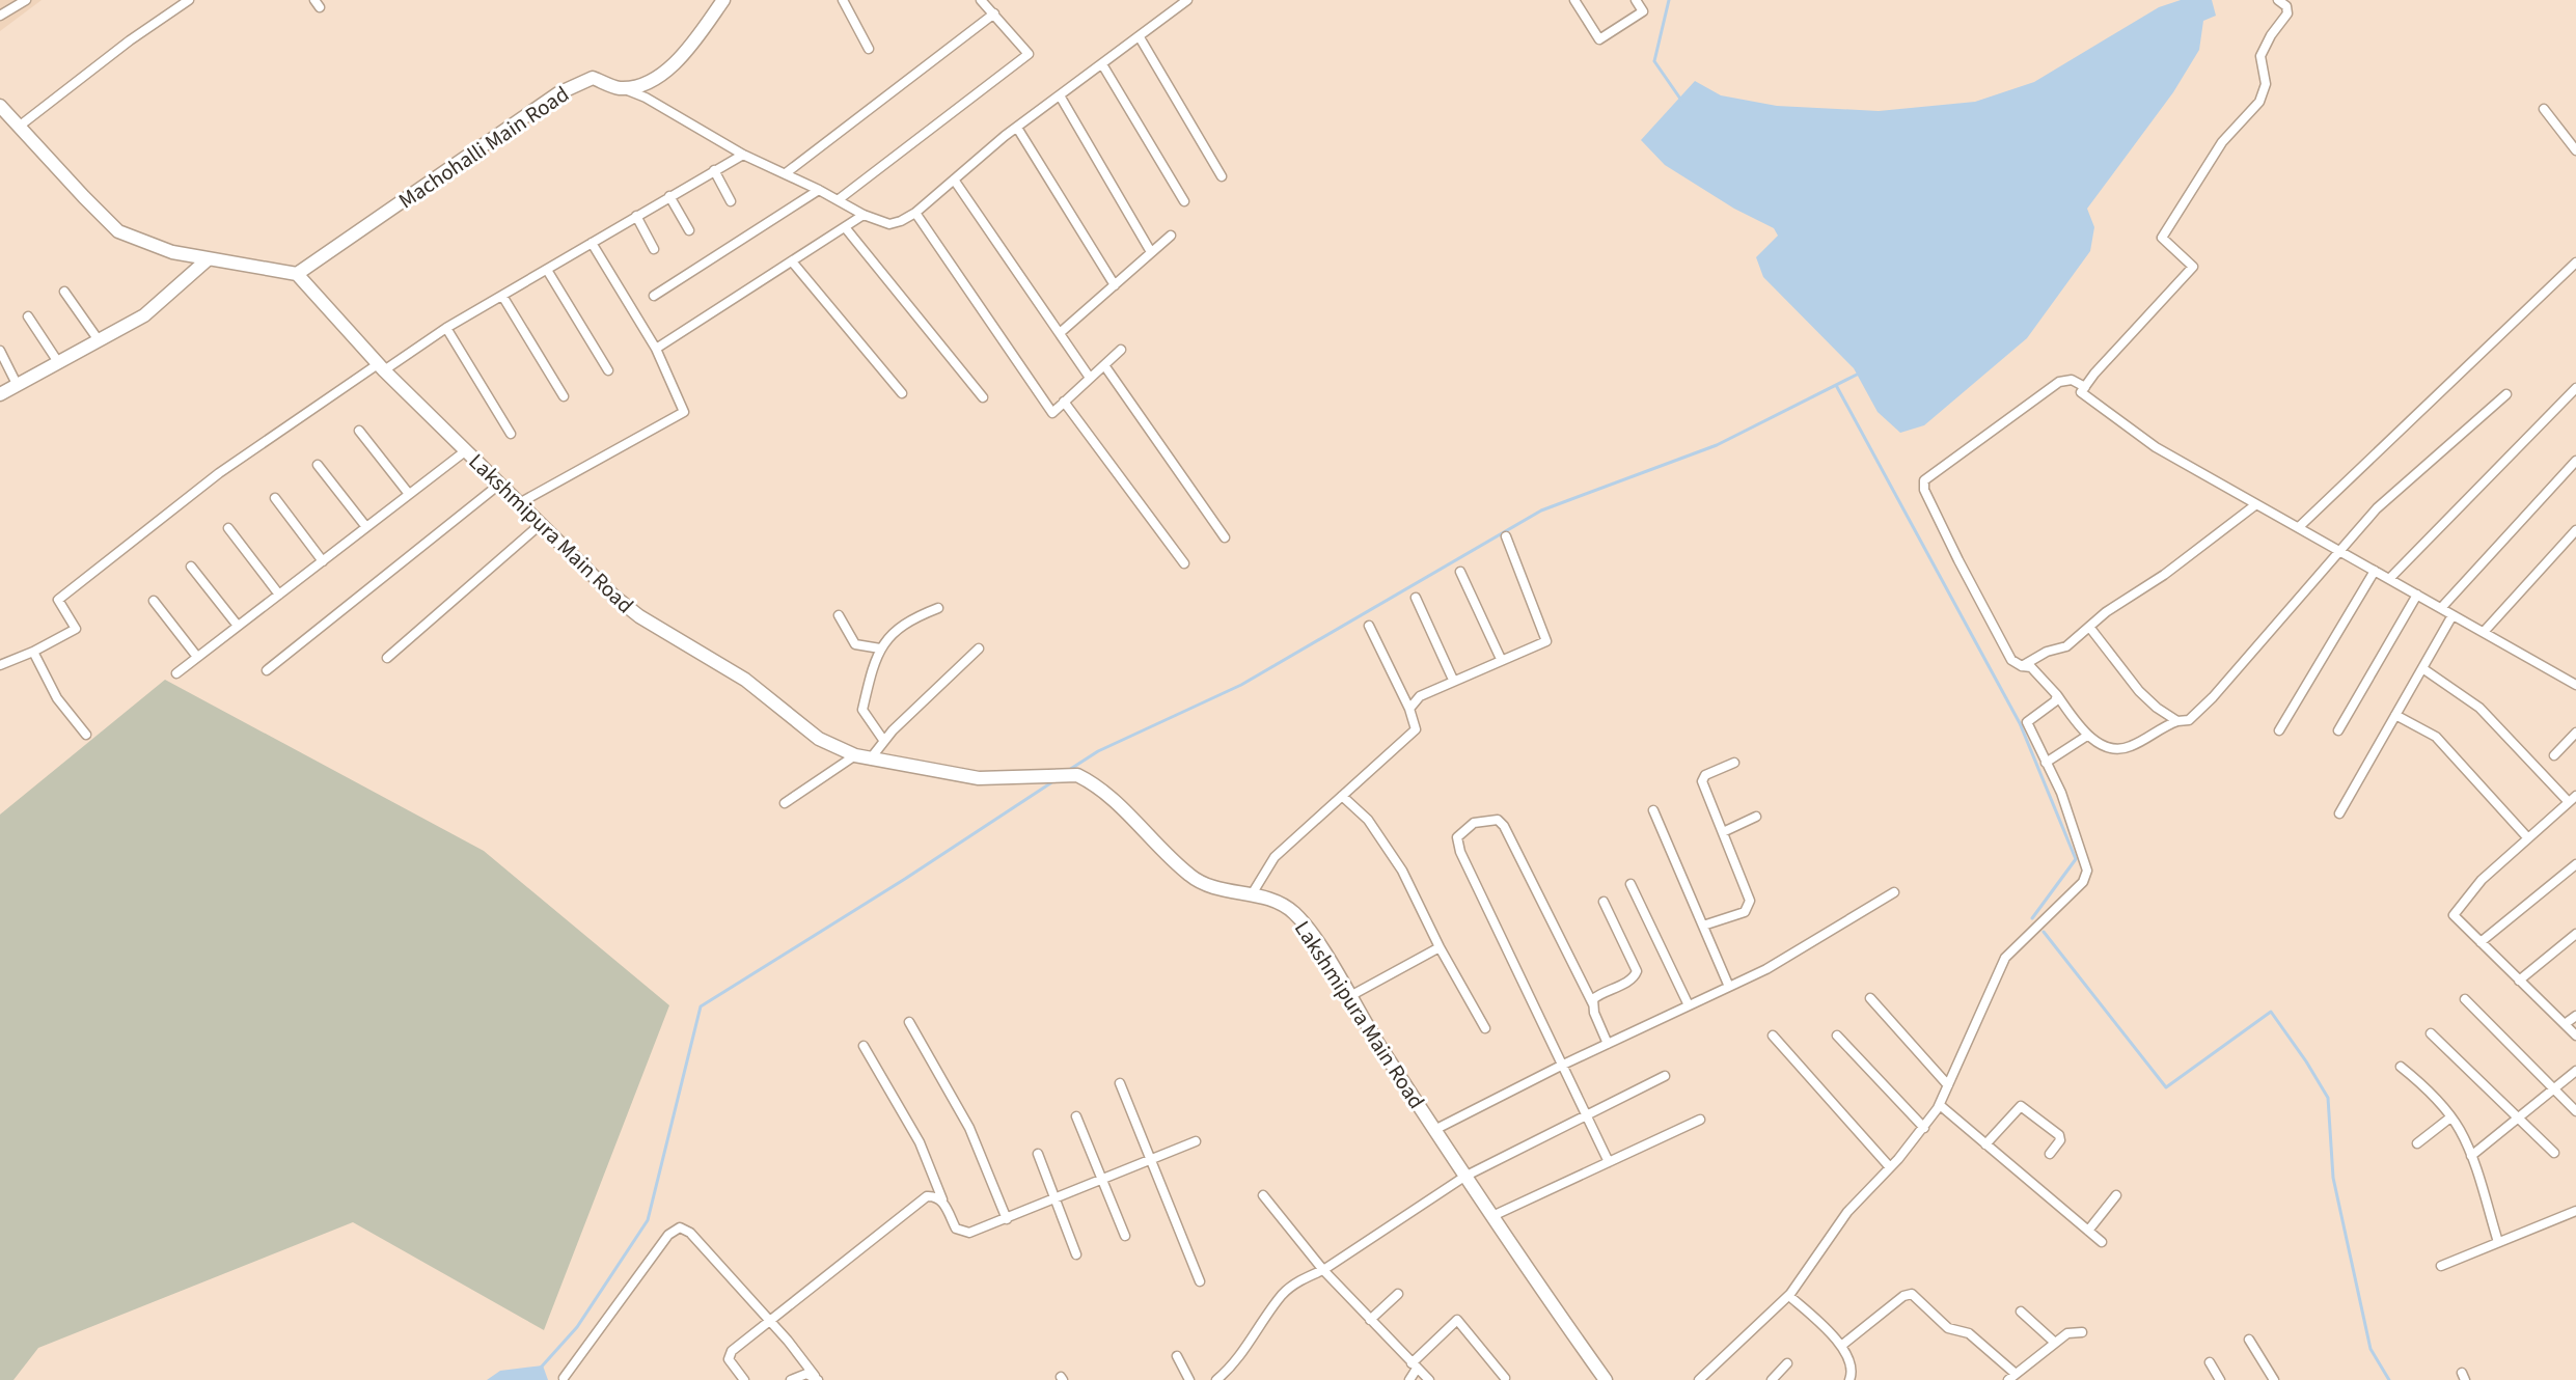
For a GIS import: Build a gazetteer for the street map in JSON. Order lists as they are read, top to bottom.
{
  "streets": {
    "main road": ["Machohalli Main Road", "Lakshmipura Main Road"]
  },
  "crossings": [
    ["Machohalli Main Road", "Lakshmipura Main Road"]
  ]
}
